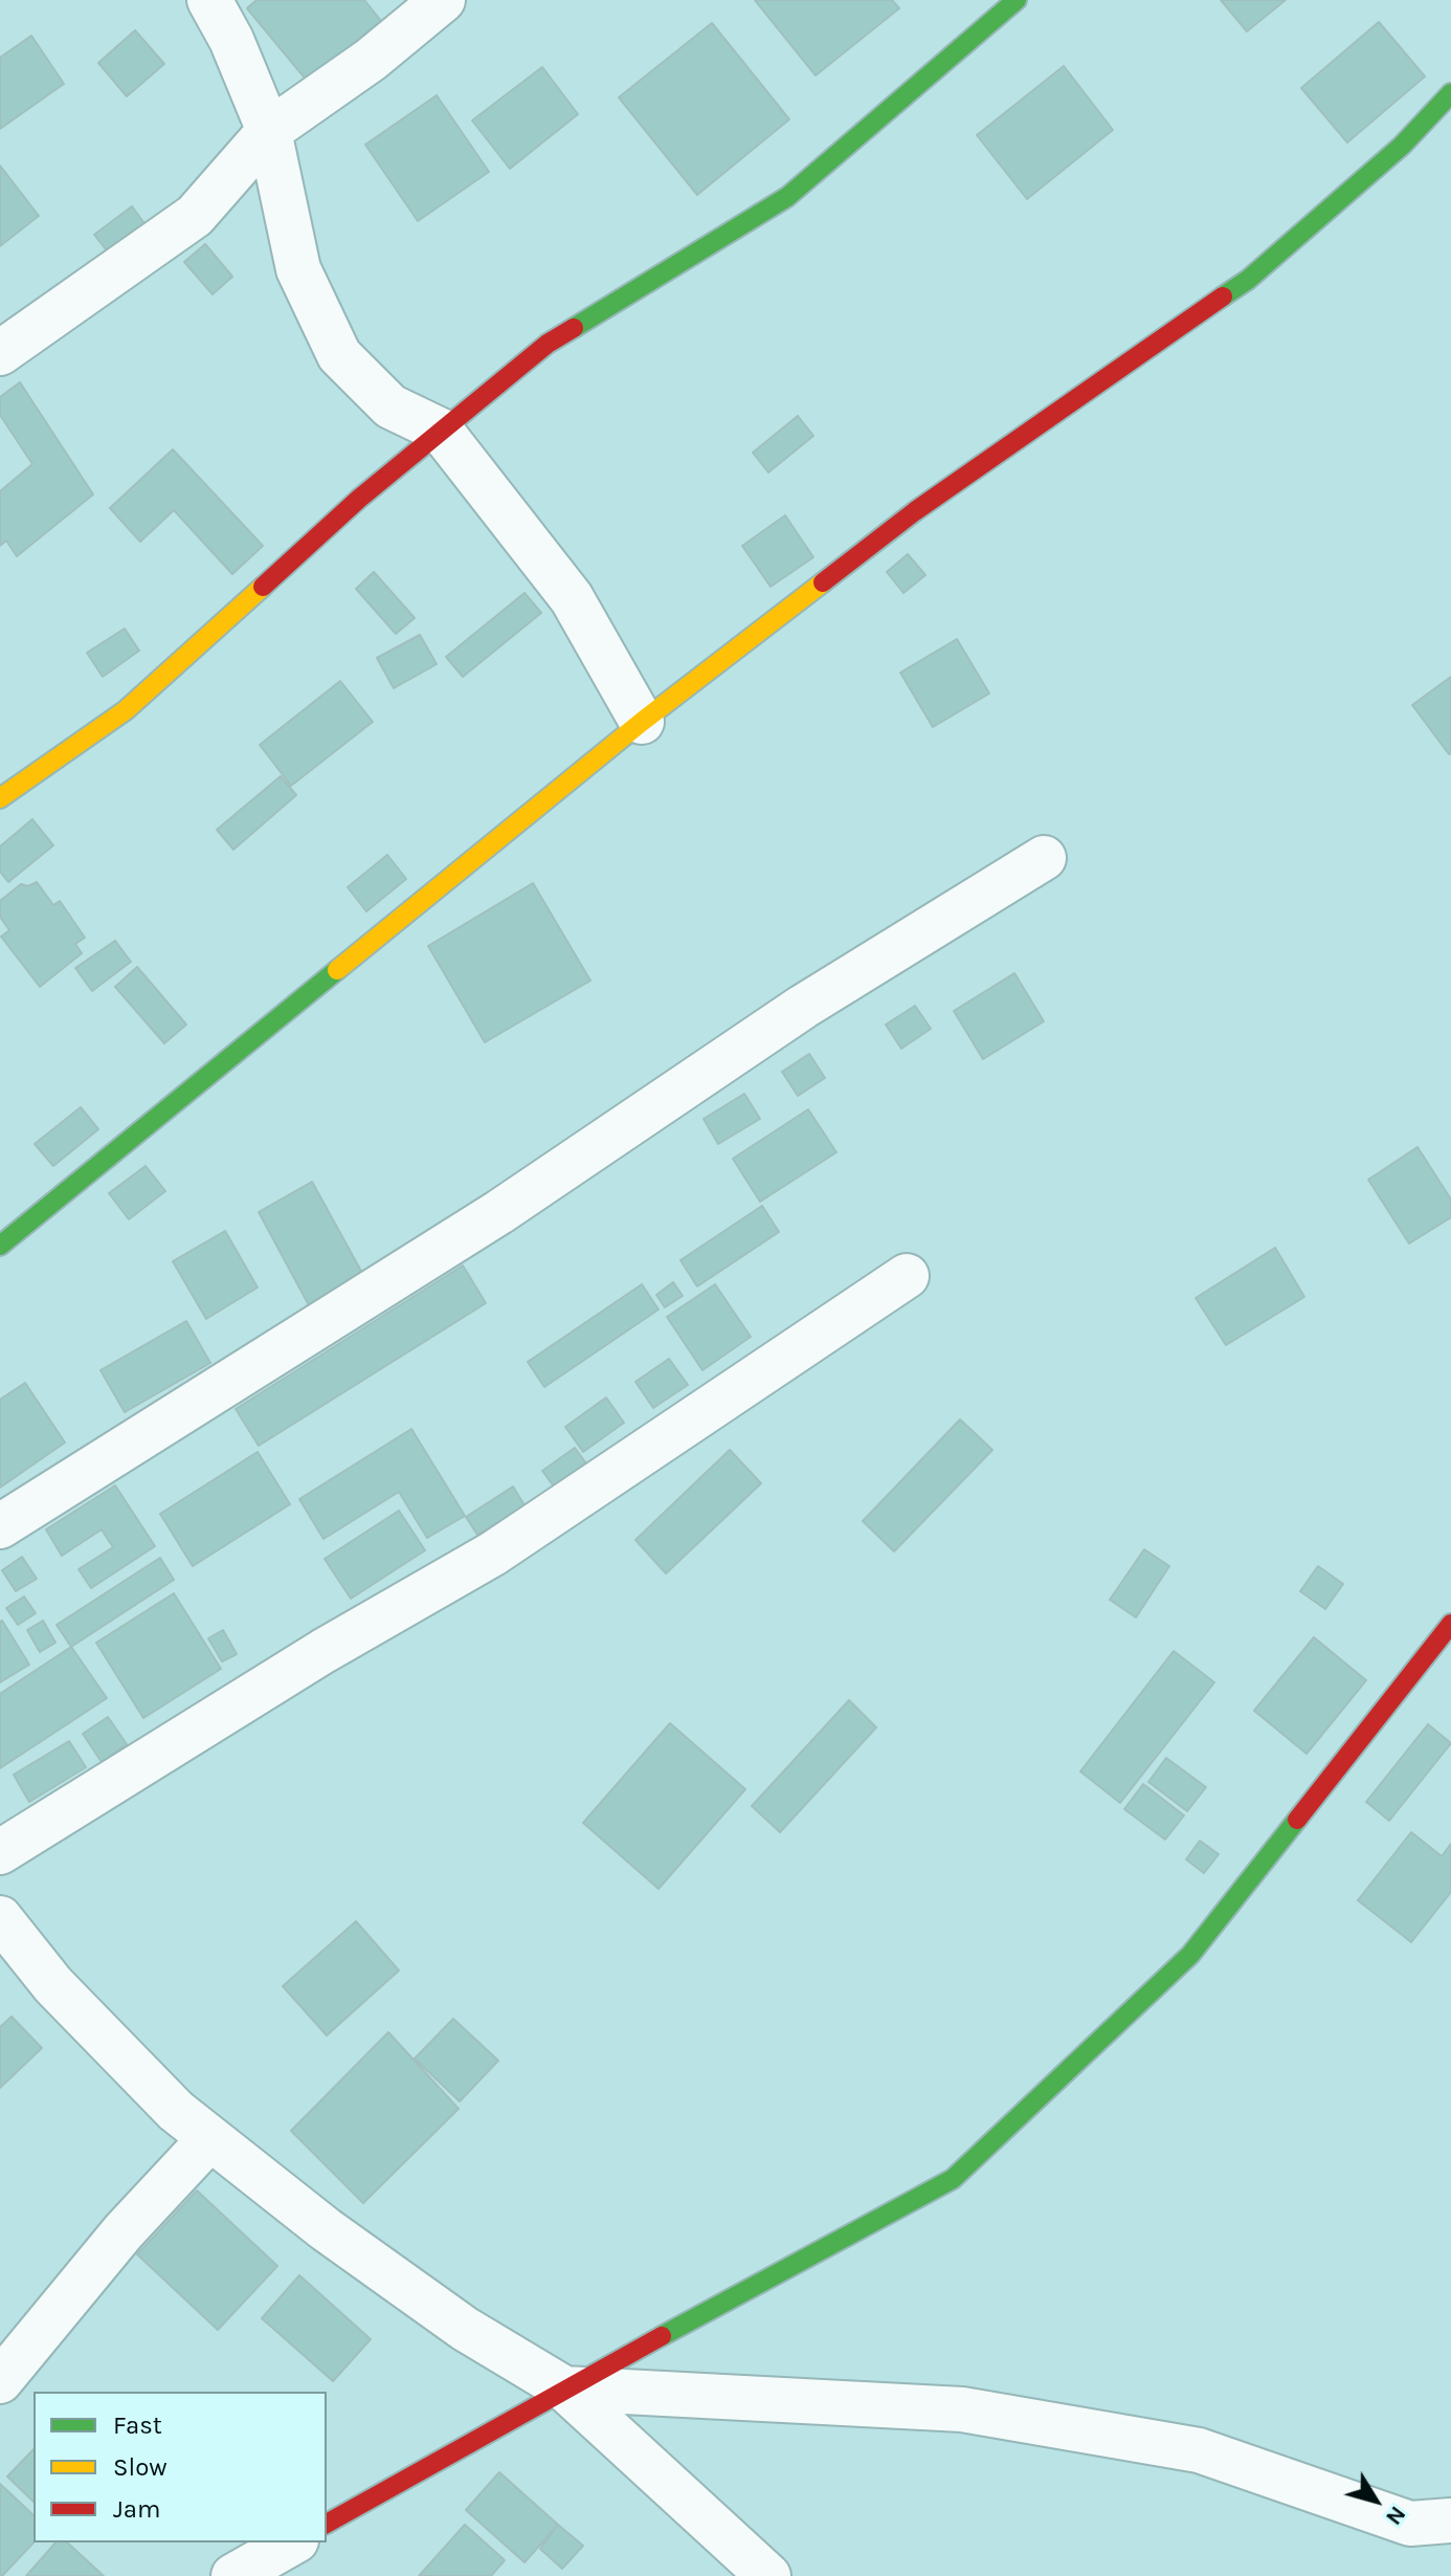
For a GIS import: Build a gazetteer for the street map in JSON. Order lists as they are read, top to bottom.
{
  "legend": ["Fast", "Slow", "Jam"],
  "north": "bottom right"
}
